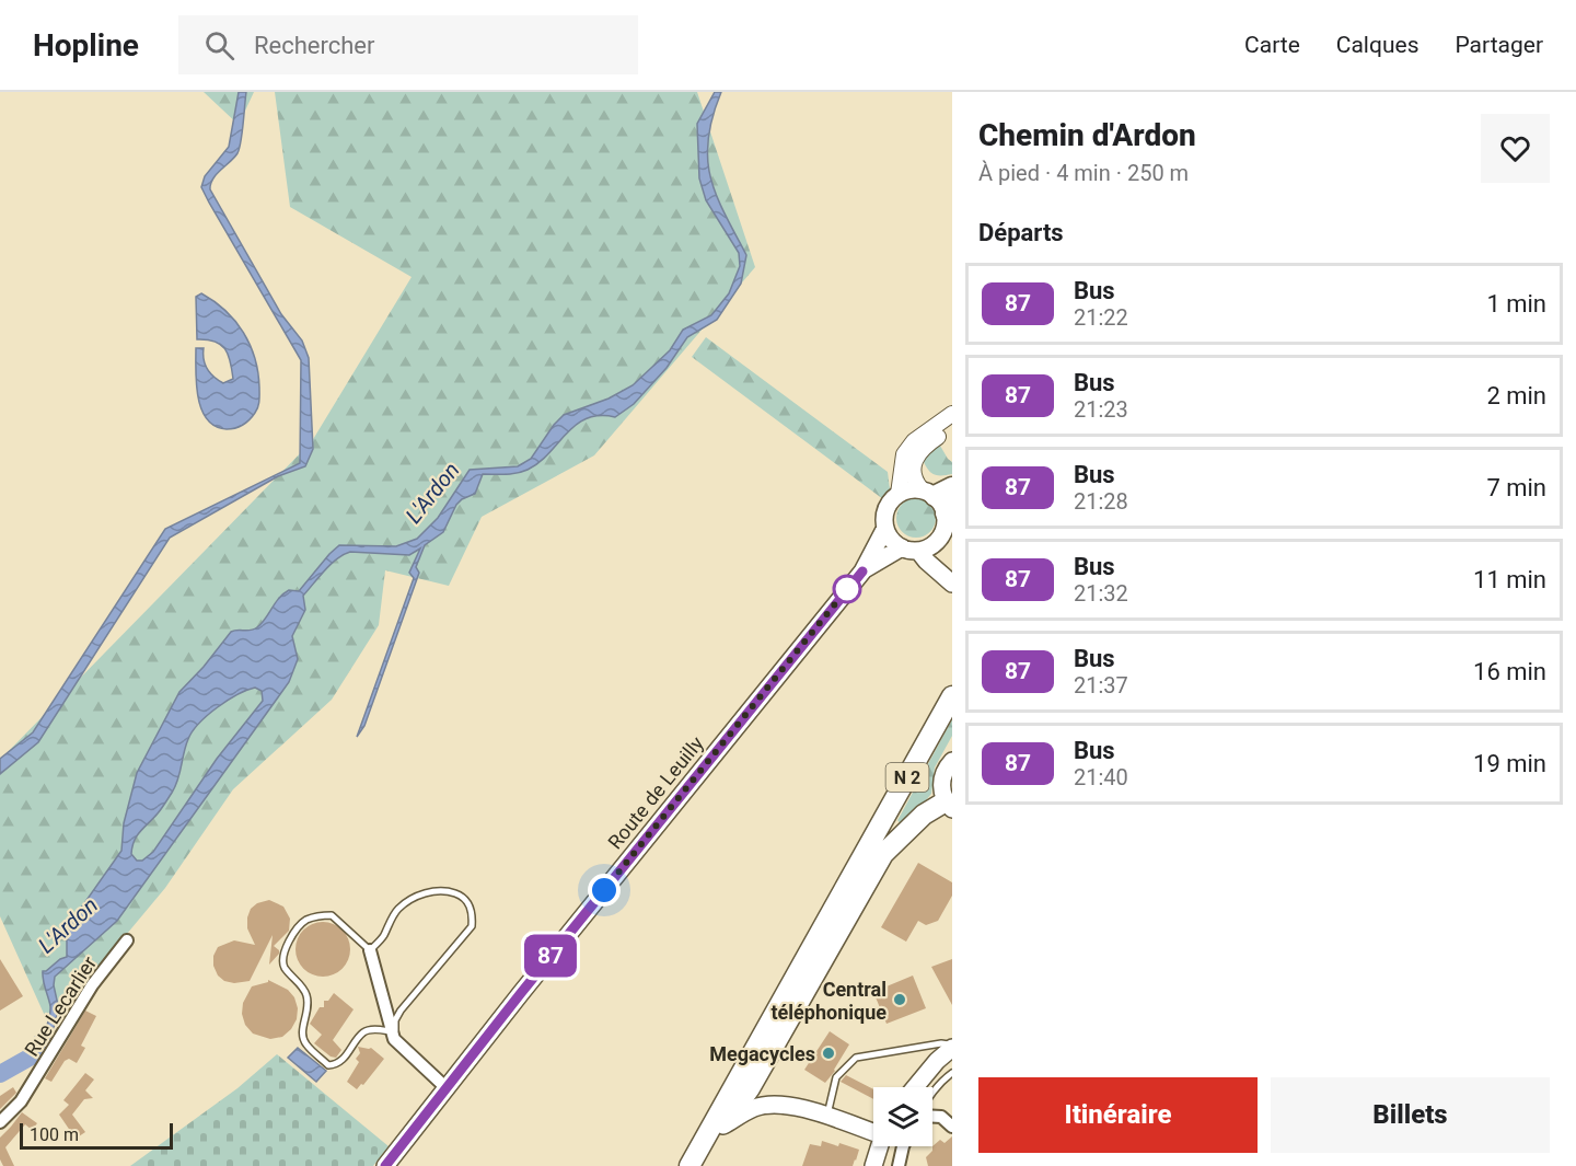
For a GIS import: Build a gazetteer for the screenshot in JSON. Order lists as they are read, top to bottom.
{
  "streets": {
    "main road": ["N 2", "Route de Leuilly"],
    "street": ["Rue Lecarlier"]
  },
  "water": ["L'Ardon"],
  "places": ["Central téléphonique", "Megacycles"],
  "lines": ["bus line 87"],
  "scale_bar": "100 m",
  "page": {
    "header": "Hopline",
    "search": "Rechercher",
    "nav": ["Carte", "Calques", "Partager"],
    "on_map": "87",
    "heading": [
      ["Chemin d'Ardon", "À pied · 4 min · 250 m"],
      "Départs"
    ],
    "list": [
      {
        "mark": "87",
        "name": "Bus",
        "note": "21:22",
        "value": "1 min"
      },
      {
        "mark": "87",
        "name": "Bus",
        "note": "21:23",
        "value": "2 min"
      },
      {
        "mark": "87",
        "name": "Bus",
        "note": "21:28",
        "value": "7 min"
      },
      {
        "mark": "87",
        "name": "Bus",
        "note": "21:32",
        "value": "11 min"
      },
      {
        "mark": "87",
        "name": "Bus",
        "note": "21:37",
        "value": "16 min"
      },
      {
        "mark": "87",
        "name": "Bus",
        "note": "21:40",
        "value": "19 min"
      }
    ],
    "buttons": ["Itinéraire", "Billets"],
    "scale": "100 m"
  }
}
